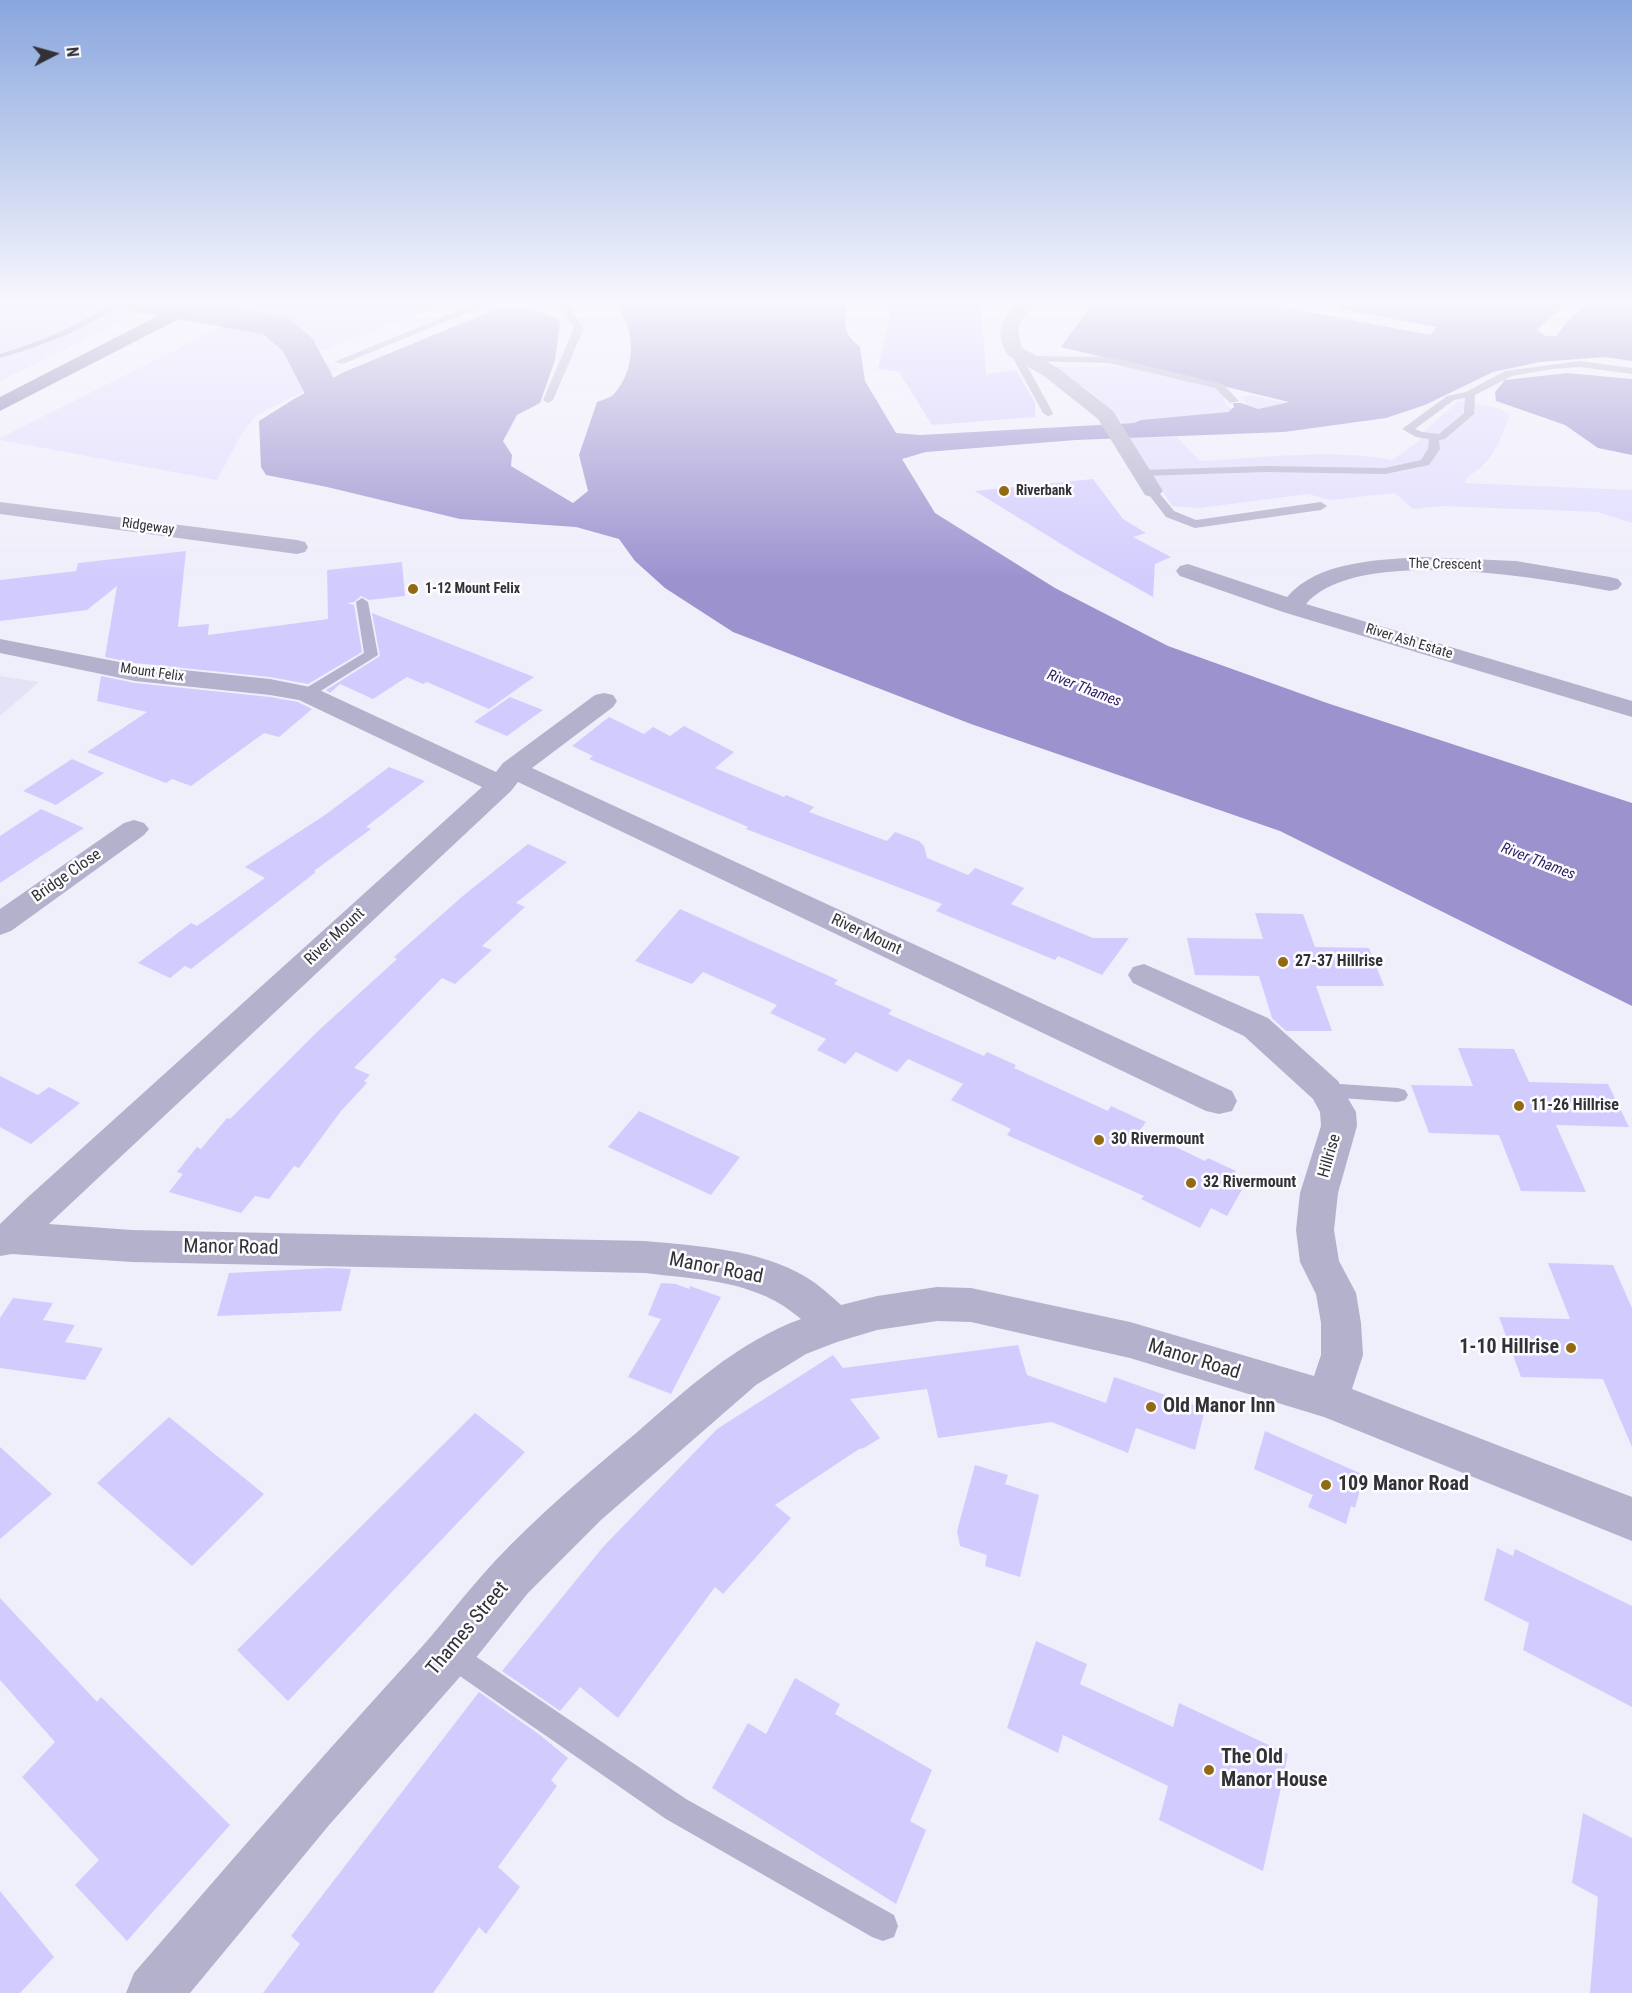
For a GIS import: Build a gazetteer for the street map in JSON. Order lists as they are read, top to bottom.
{
  "streets": {
    "street": [
      "Ridgeway",
      "The Crescent",
      "River Ash Estate",
      "Mount Felix",
      "Bridge Close",
      "River Mount",
      "Hillrise",
      "Manor Road",
      "Thames Street"
    ]
  },
  "crossings": [
    ["The Crescent", "River Ash Estate"],
    ["Mount Felix", "River Mount"],
    ["River Mount", "Manor Road"],
    ["Hillrise", "Manor Road"],
    ["Manor Road", "Thames Street"]
  ],
  "water": ["River Thames"],
  "places": [
    "Riverbank",
    "1-12 Mount Felix",
    "27-37 Hillrise",
    "11-26 Hillrise",
    "30 Rivermount",
    "32 Rivermount",
    "1-10 Hillrise",
    "Old Manor Inn",
    "109 Manor Road",
    "The Old Manor House"
  ],
  "north": "right"
}
